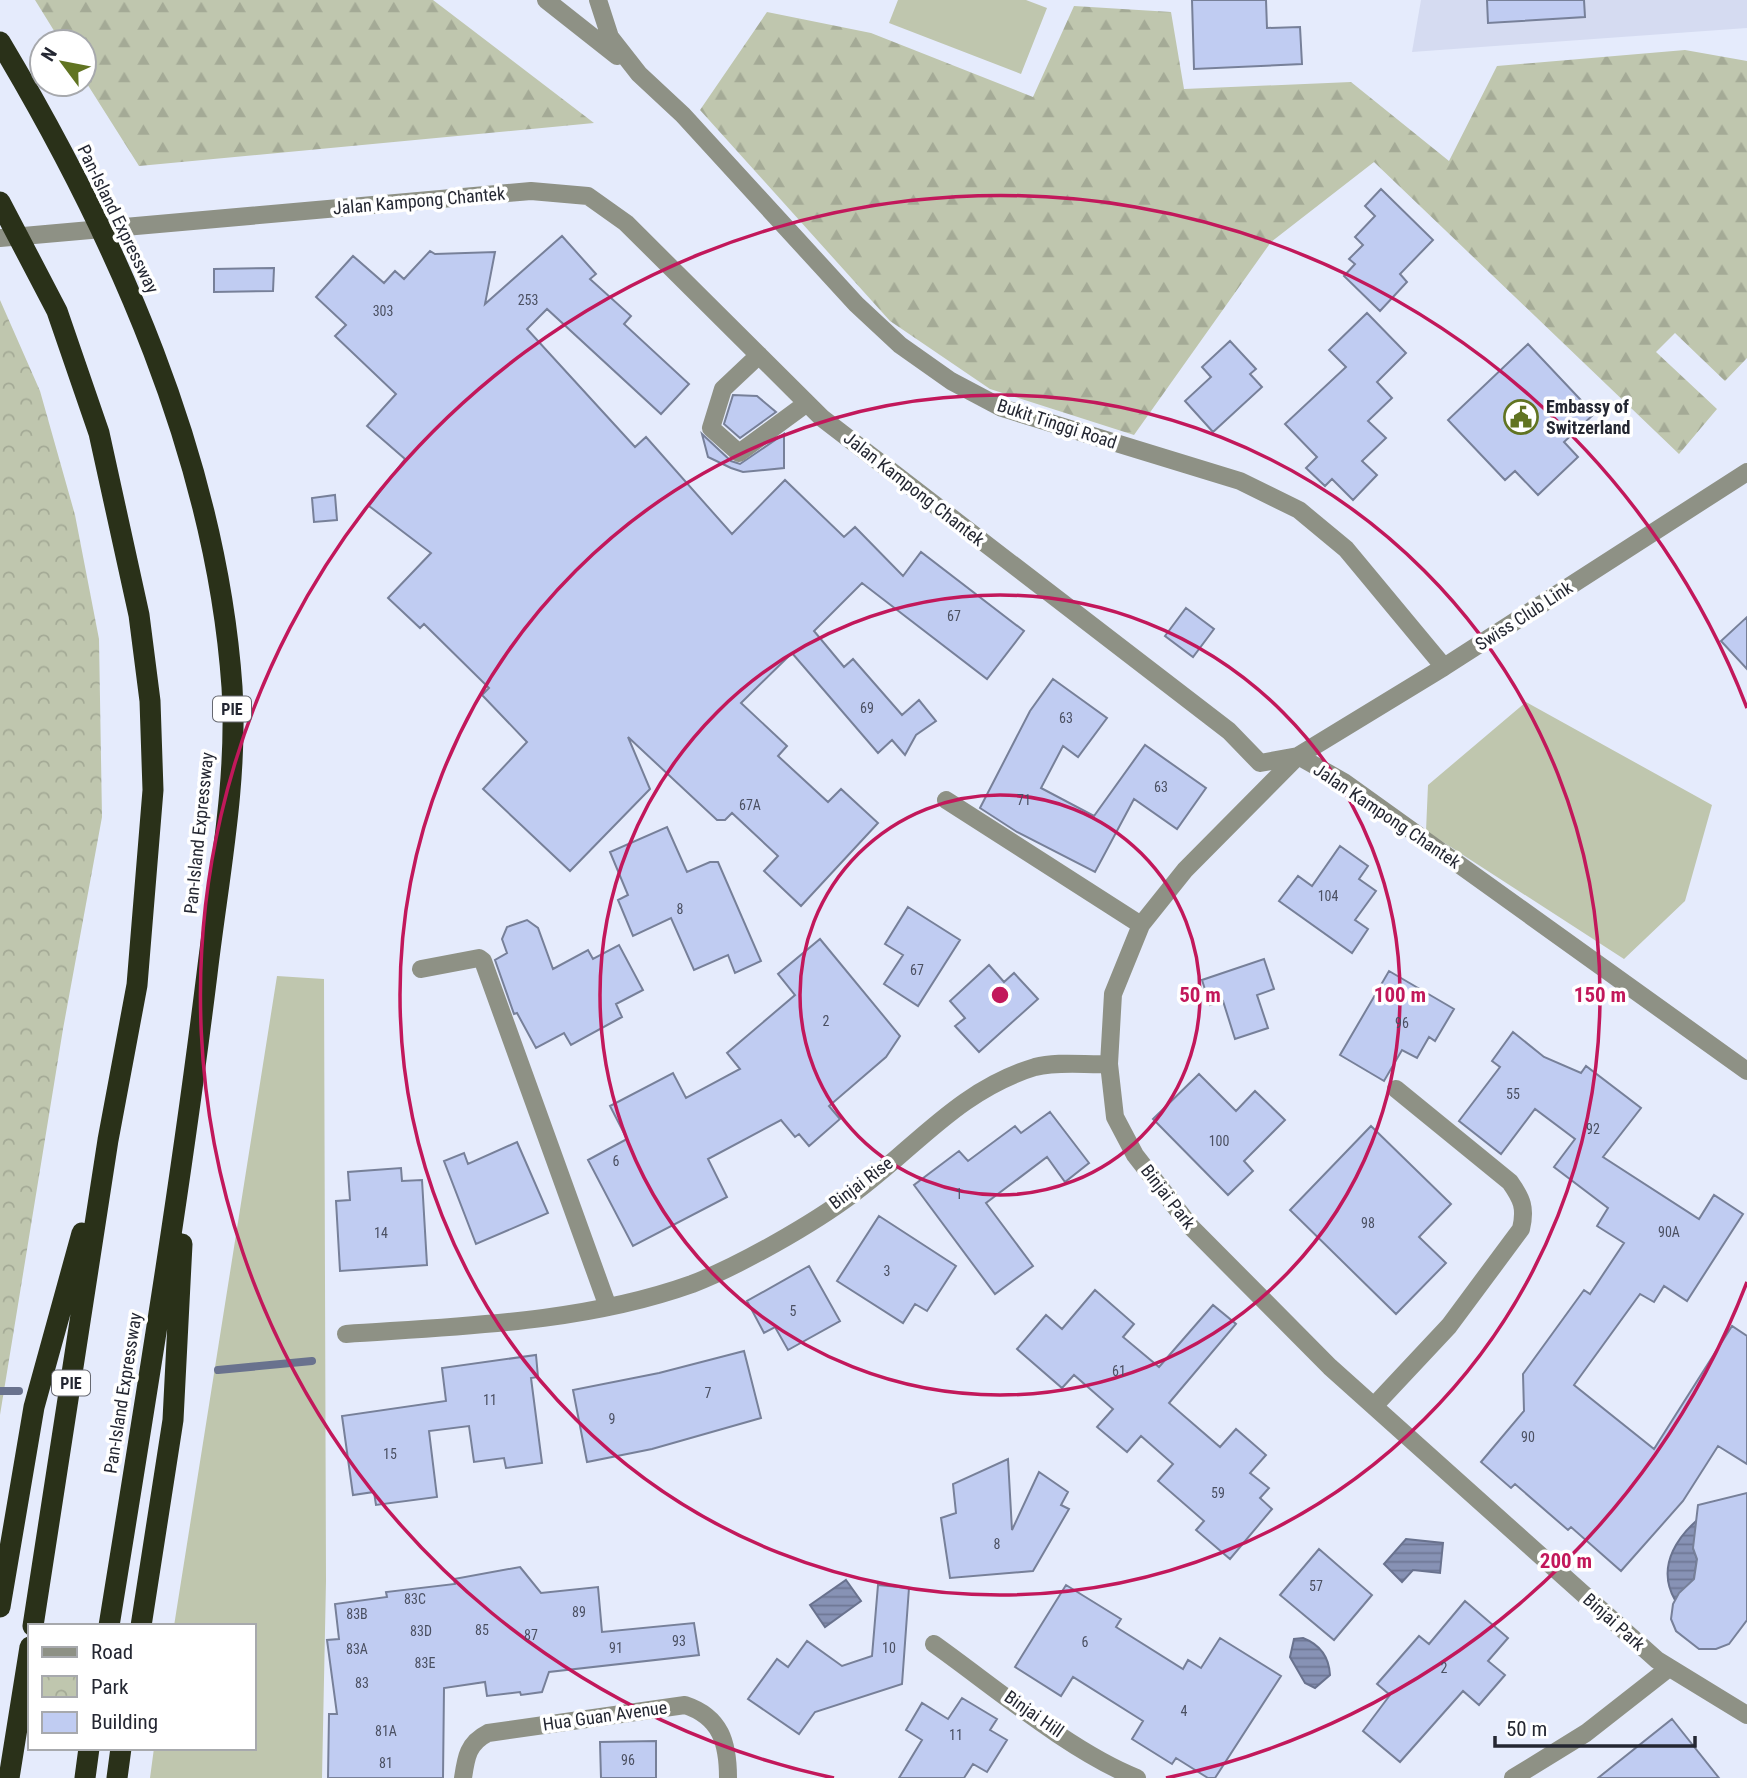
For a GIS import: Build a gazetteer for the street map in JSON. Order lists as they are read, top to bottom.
{
  "streets": {
    "highway": ["Pan-Island Expressway", "PIE"],
    "street": [
      "Jalan Kampong Chantek",
      "Bukit Tinggi Road",
      "Swiss Club Link",
      "Binjai Rise",
      "Binjai Park",
      "Binjai Hill",
      "Hua Guan Avenue"
    ]
  },
  "crossings": [
    ["Jalan Kampong Chantek", "Swiss Club Link"],
    ["Jalan Kampong Chantek", "Binjai Park"],
    ["Bukit Tinggi Road", "Swiss Club Link"],
    ["Swiss Club Link", "Binjai Park"],
    ["Binjai Rise", "Binjai Park"]
  ],
  "places": {
    "public building": ["Embassy of Switzerland"]
  },
  "house_numbers": [
    "253",
    "303",
    "67",
    "69",
    "63",
    "63",
    "71",
    "67A",
    "104",
    "8",
    "67",
    "2",
    "96",
    "55",
    "92",
    "100",
    "6",
    "1",
    "98",
    "90A",
    "14",
    "3",
    "5",
    "61",
    "7",
    "11",
    "9",
    "90",
    "15",
    "59",
    "8",
    "57",
    "83C",
    "89",
    "83B",
    "85",
    "83D",
    "87",
    "93",
    "6",
    "91",
    "10",
    "83A",
    "83E",
    "2",
    "83",
    "4",
    "81A",
    "11",
    "96",
    "81"
  ],
  "legend": ["Road", "Park", "Building"],
  "scale_bar": "50 m",
  "north": "top left",
  "rings": [
    "50 m",
    "100 m",
    "150 m",
    "200 m"
  ]
}
